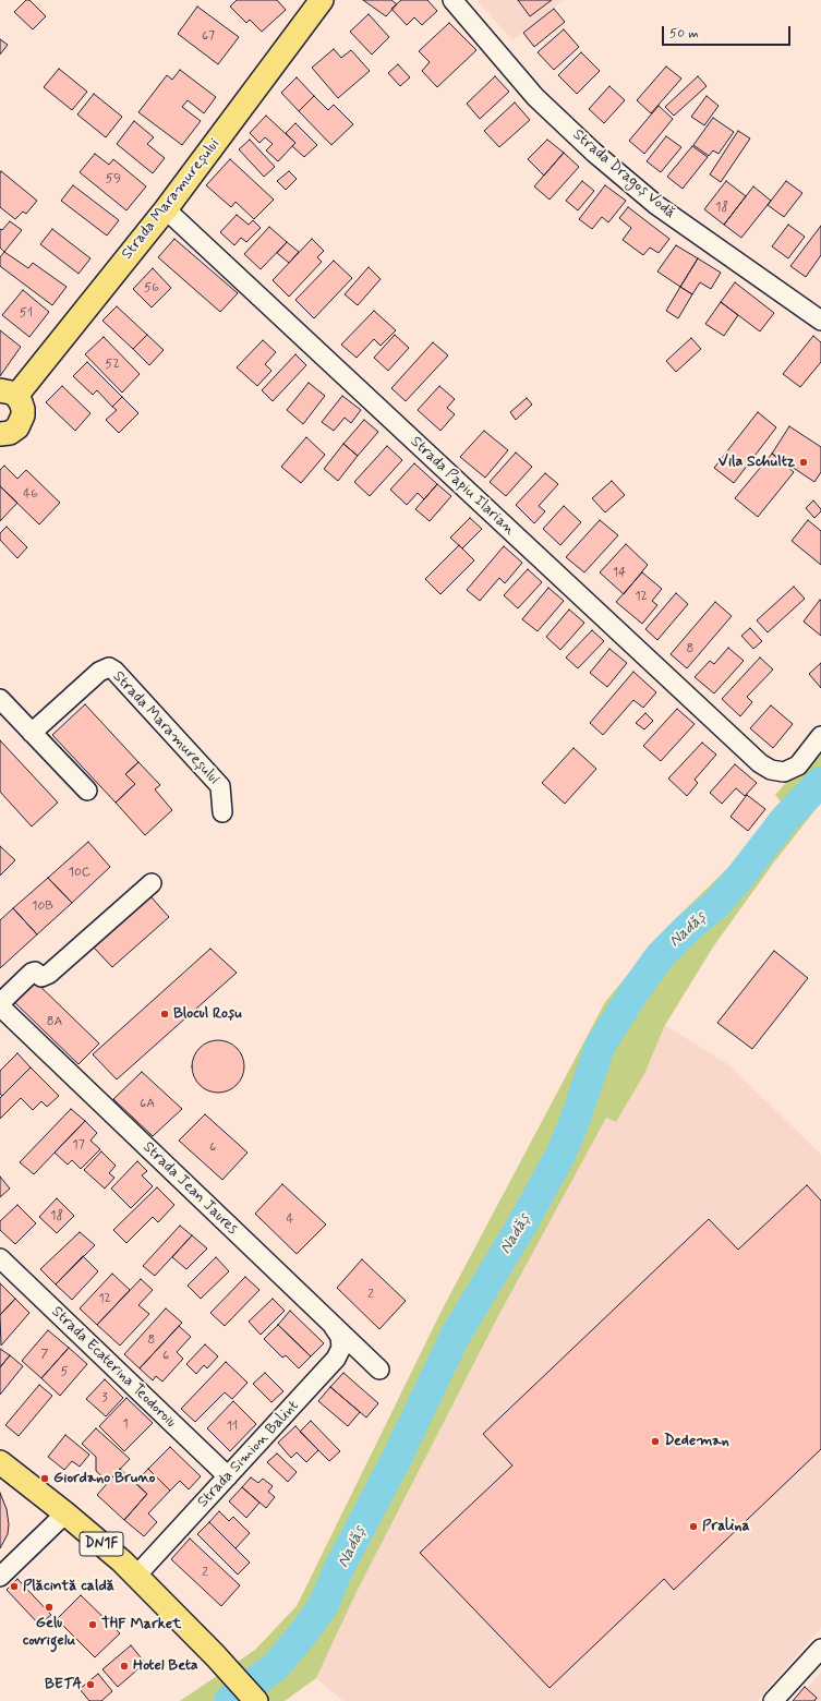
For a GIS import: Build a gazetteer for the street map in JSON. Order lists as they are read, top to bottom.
{
  "streets": {
    "main road": ["Strada Maramureșului", "DN1F"],
    "street": [
      "Strada Dragoș Vodă",
      "Strada Papiu Ilarian",
      "Strada Jean Jaures",
      "Strada Ecaterina Teodoroiu",
      "Strada Simion Balint"
    ]
  },
  "crossings": [
    ["Strada Maramureșului", "Strada Papiu Ilarian"],
    ["Strada Jean Jaures", "Strada Simion Balint"],
    ["Strada Ecaterina Teodoroiu", "Strada Simion Balint"],
    ["Strada Simion Balint", "DN1F"]
  ],
  "water": ["Nadăș"],
  "places": [
    "Vila Schultz",
    "Blocul Roșu",
    "Dedeman",
    "Giordano Bruno",
    "Pralina",
    "Plăcintă caldă",
    "Gelu covrigelu",
    "THF Market",
    "Hotel Beta",
    "BETA"
  ],
  "house_numbers": [
    "67",
    "59",
    "18",
    "56",
    "51",
    "52",
    "46",
    "14",
    "12",
    "8",
    "10C",
    "10B",
    "8A",
    "6A",
    "17",
    "6",
    "18",
    "4",
    "2",
    "12",
    "8",
    "7",
    "6",
    "5",
    "3",
    "1",
    "11",
    "2"
  ],
  "scale_bar": "50 m"
}
